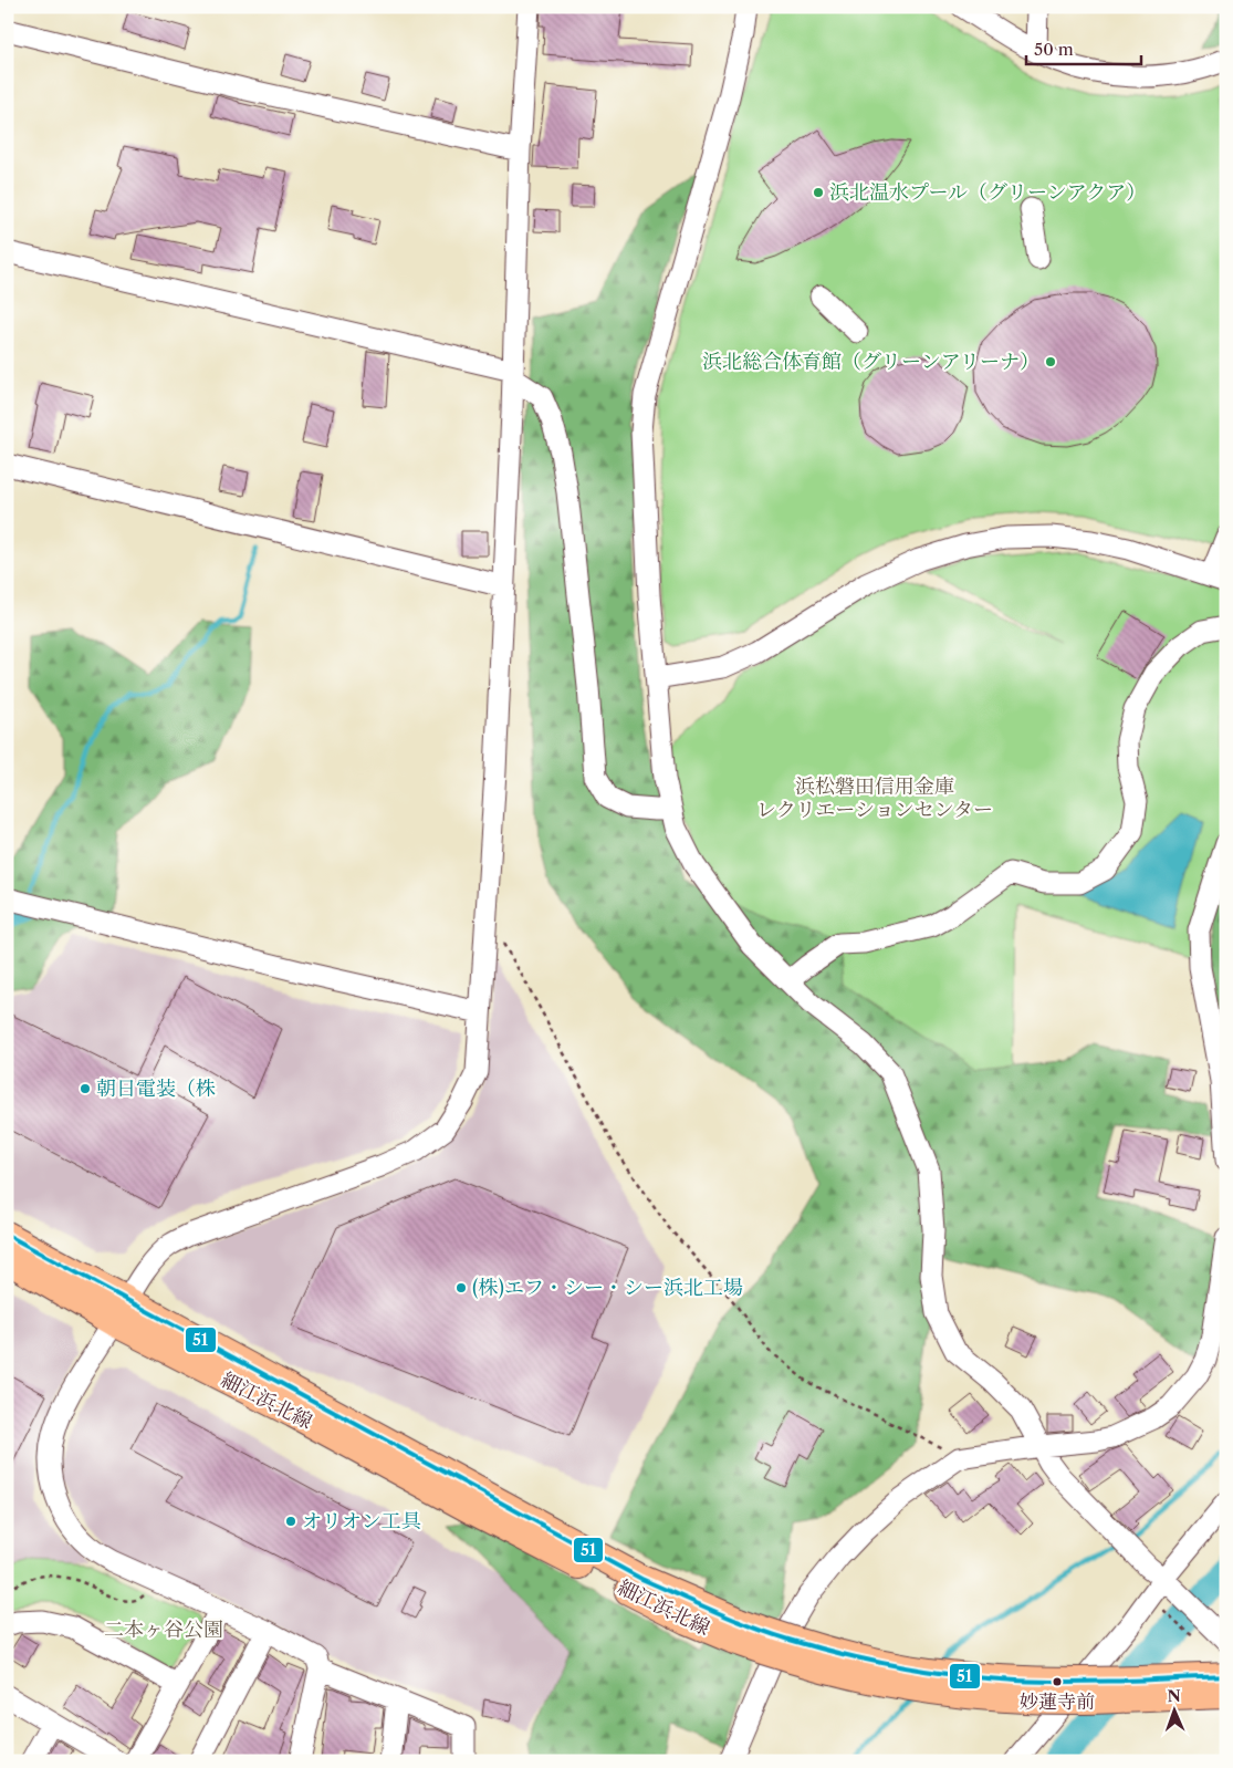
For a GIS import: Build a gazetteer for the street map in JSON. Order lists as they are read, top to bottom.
{
  "streets": {
    "main road": ["細江浜北線"]
  },
  "parks": ["浜松磐田信用金庫 レクリエーションセンター", "二本ヶ谷公園"],
  "places": [
    "浜北温水プール（グリーンアクア）",
    "浜北総合体育館（グリーンアリーナ）",
    "朝日電装（株",
    "(株)エフ・シー・シー浜北工場",
    "オリオン工具",
    "妙蓮寺前"
  ],
  "lines": ["transit line 51"],
  "scale_bar": "50 m",
  "north": "top"
}
